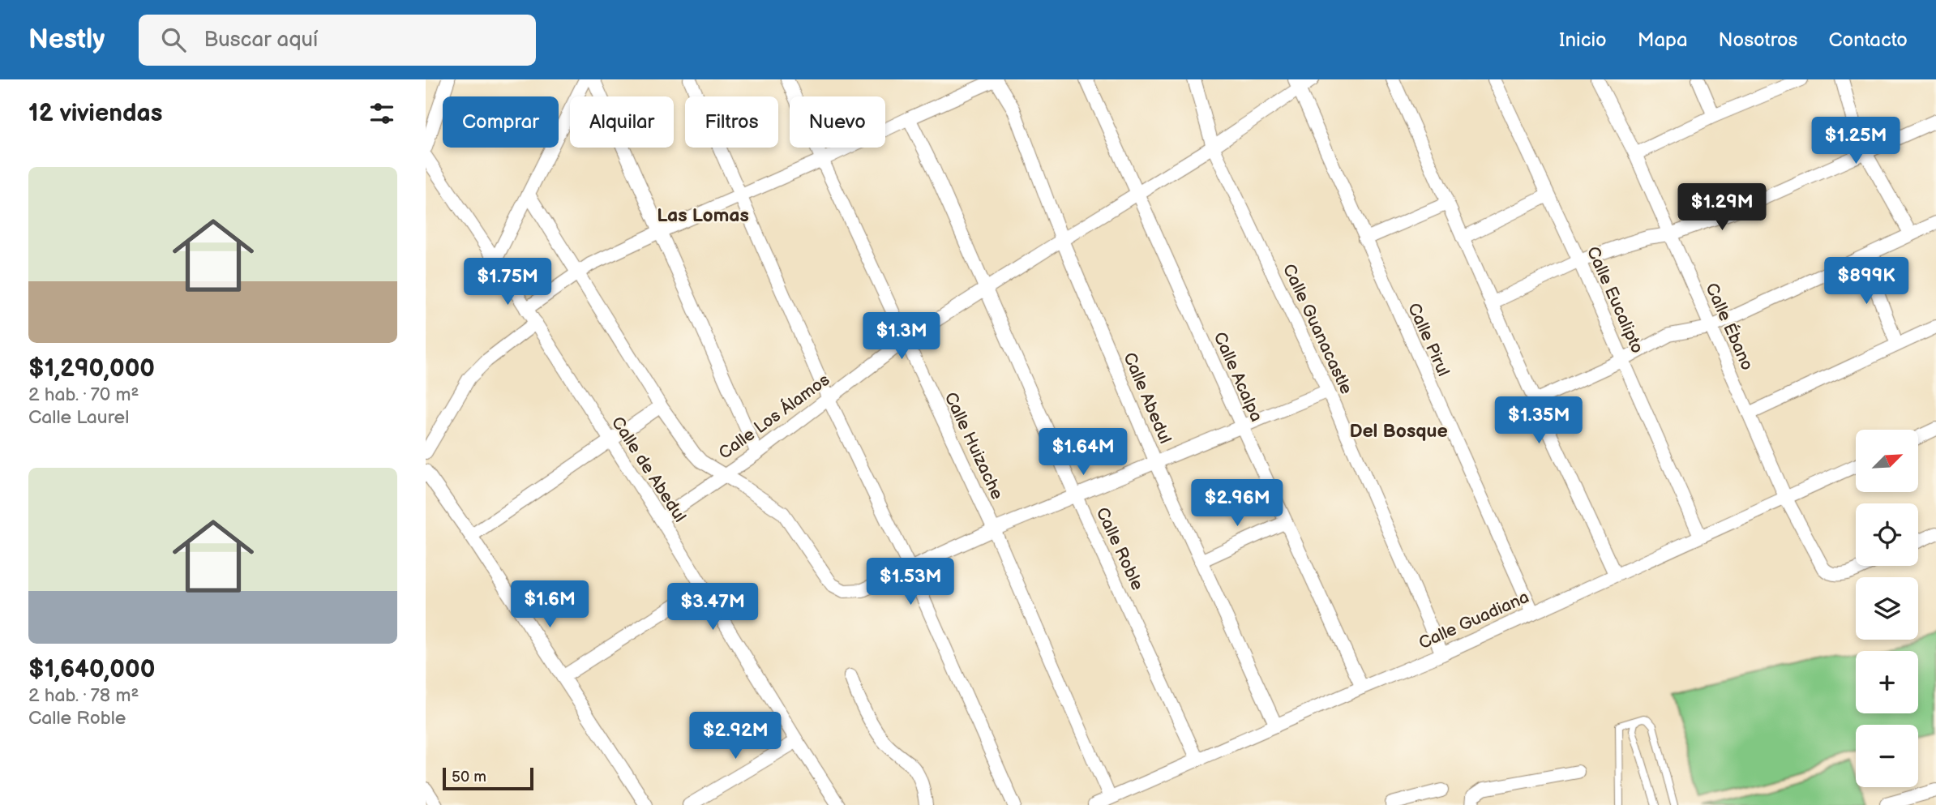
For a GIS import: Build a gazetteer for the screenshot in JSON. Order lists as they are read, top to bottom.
{
  "streets": {
    "street": [
      "Calle Eucalipto",
      "Calle Ébano",
      "Calle Guanacastle",
      "Calle Pirul",
      "Calle Acalpa",
      "Calle Abedul",
      "Calle Los Álamos",
      "Calle Huizache",
      "Calle de Abedul",
      "Calle Roble",
      "Calle Guadiana"
    ]
  },
  "crossings": [
    ["Calle Eucalipto", "Calle Guadiana"],
    ["Calle Ébano", "Calle Guadiana"],
    ["Calle Guanacastle", "Calle Los Álamos"],
    ["Calle Guanacastle", "Calle Guadiana"],
    ["Calle Pirul", "Calle Los Álamos"],
    ["Calle Pirul", "Calle Guadiana"],
    ["Calle Acalpa", "Calle Los Álamos"],
    ["Calle Acalpa", "Calle Guadiana"],
    ["Calle Abedul", "Calle Los Álamos"],
    ["Calle Abedul", "Calle Guadiana"],
    ["Calle Los Álamos", "Calle Huizache"],
    ["Calle Los Álamos", "Calle de Abedul"],
    ["Calle Los Álamos", "Calle Roble"],
    ["Calle Huizache", "Calle Guadiana"],
    ["Calle Roble", "Calle Guadiana"]
  ],
  "districts": ["Las Lomas", "Del Bosque"],
  "scale_bar": "50 m",
  "north": "top right",
  "page": {
    "header": "Nestly",
    "search": "Buscar aquí",
    "nav": [
      "Inicio",
      "Mapa",
      "Nosotros",
      "Contacto"
    ],
    "heading": "12 viviendas",
    "chip": [
      "Comprar",
      "Alquilar",
      "Filtros",
      "Nuevo"
    ],
    "price": [
      "$1.25M",
      "$1.29M",
      "$899K",
      "$1.75M",
      "$1.3M",
      "$1.35M",
      "$1.64M",
      "$2.96M",
      "$1.53M",
      "$1.6M",
      "$3.47M",
      "$2.92M"
    ],
    "list": [
      {
        "name": "$1,290,000",
        "note": "2 hab. · 70 m² · Calle Laurel"
      },
      {
        "name": "$1,640,000",
        "note": "2 hab. · 78 m² · Calle Roble"
      }
    ],
    "map_buttons": ["+", "−"],
    "scale": "50 m"
  }
}
